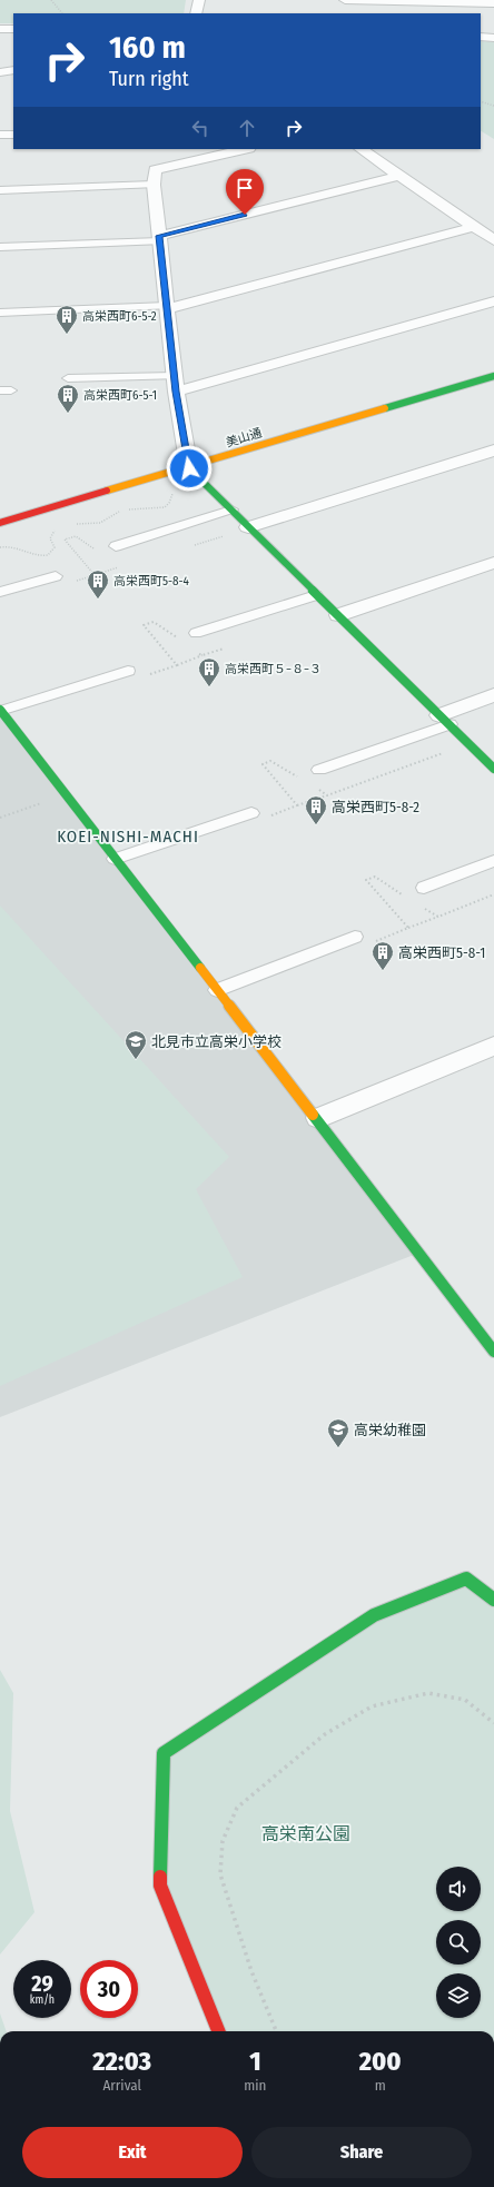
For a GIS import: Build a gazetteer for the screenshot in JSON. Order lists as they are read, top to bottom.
{
  "streets": {
    "street": ["美山通"]
  },
  "districts": ["KOEI-NISHI-MACHI"],
  "parks": ["高栄南公園"],
  "places": {
    "building": [
      "高栄西町6-5-2",
      "高栄西町6-5-1",
      "高栄西町5-8-4",
      "高栄西町５−８−３",
      "高栄西町5-8-2",
      "高栄西町5-8-1"
    ],
    "school or university": ["北見市立高栄小学校", "高栄幼稚園"]
  },
  "page": {
    "turn": ["160 m", "Turn right"],
    "speed": "29 km/h",
    "limit": "30",
    "eta": [
      "22:03",
      "Arrival",
      "1",
      "min",
      "200",
      "m"
    ],
    "buttons": ["Exit", "Share"]
  }
}
